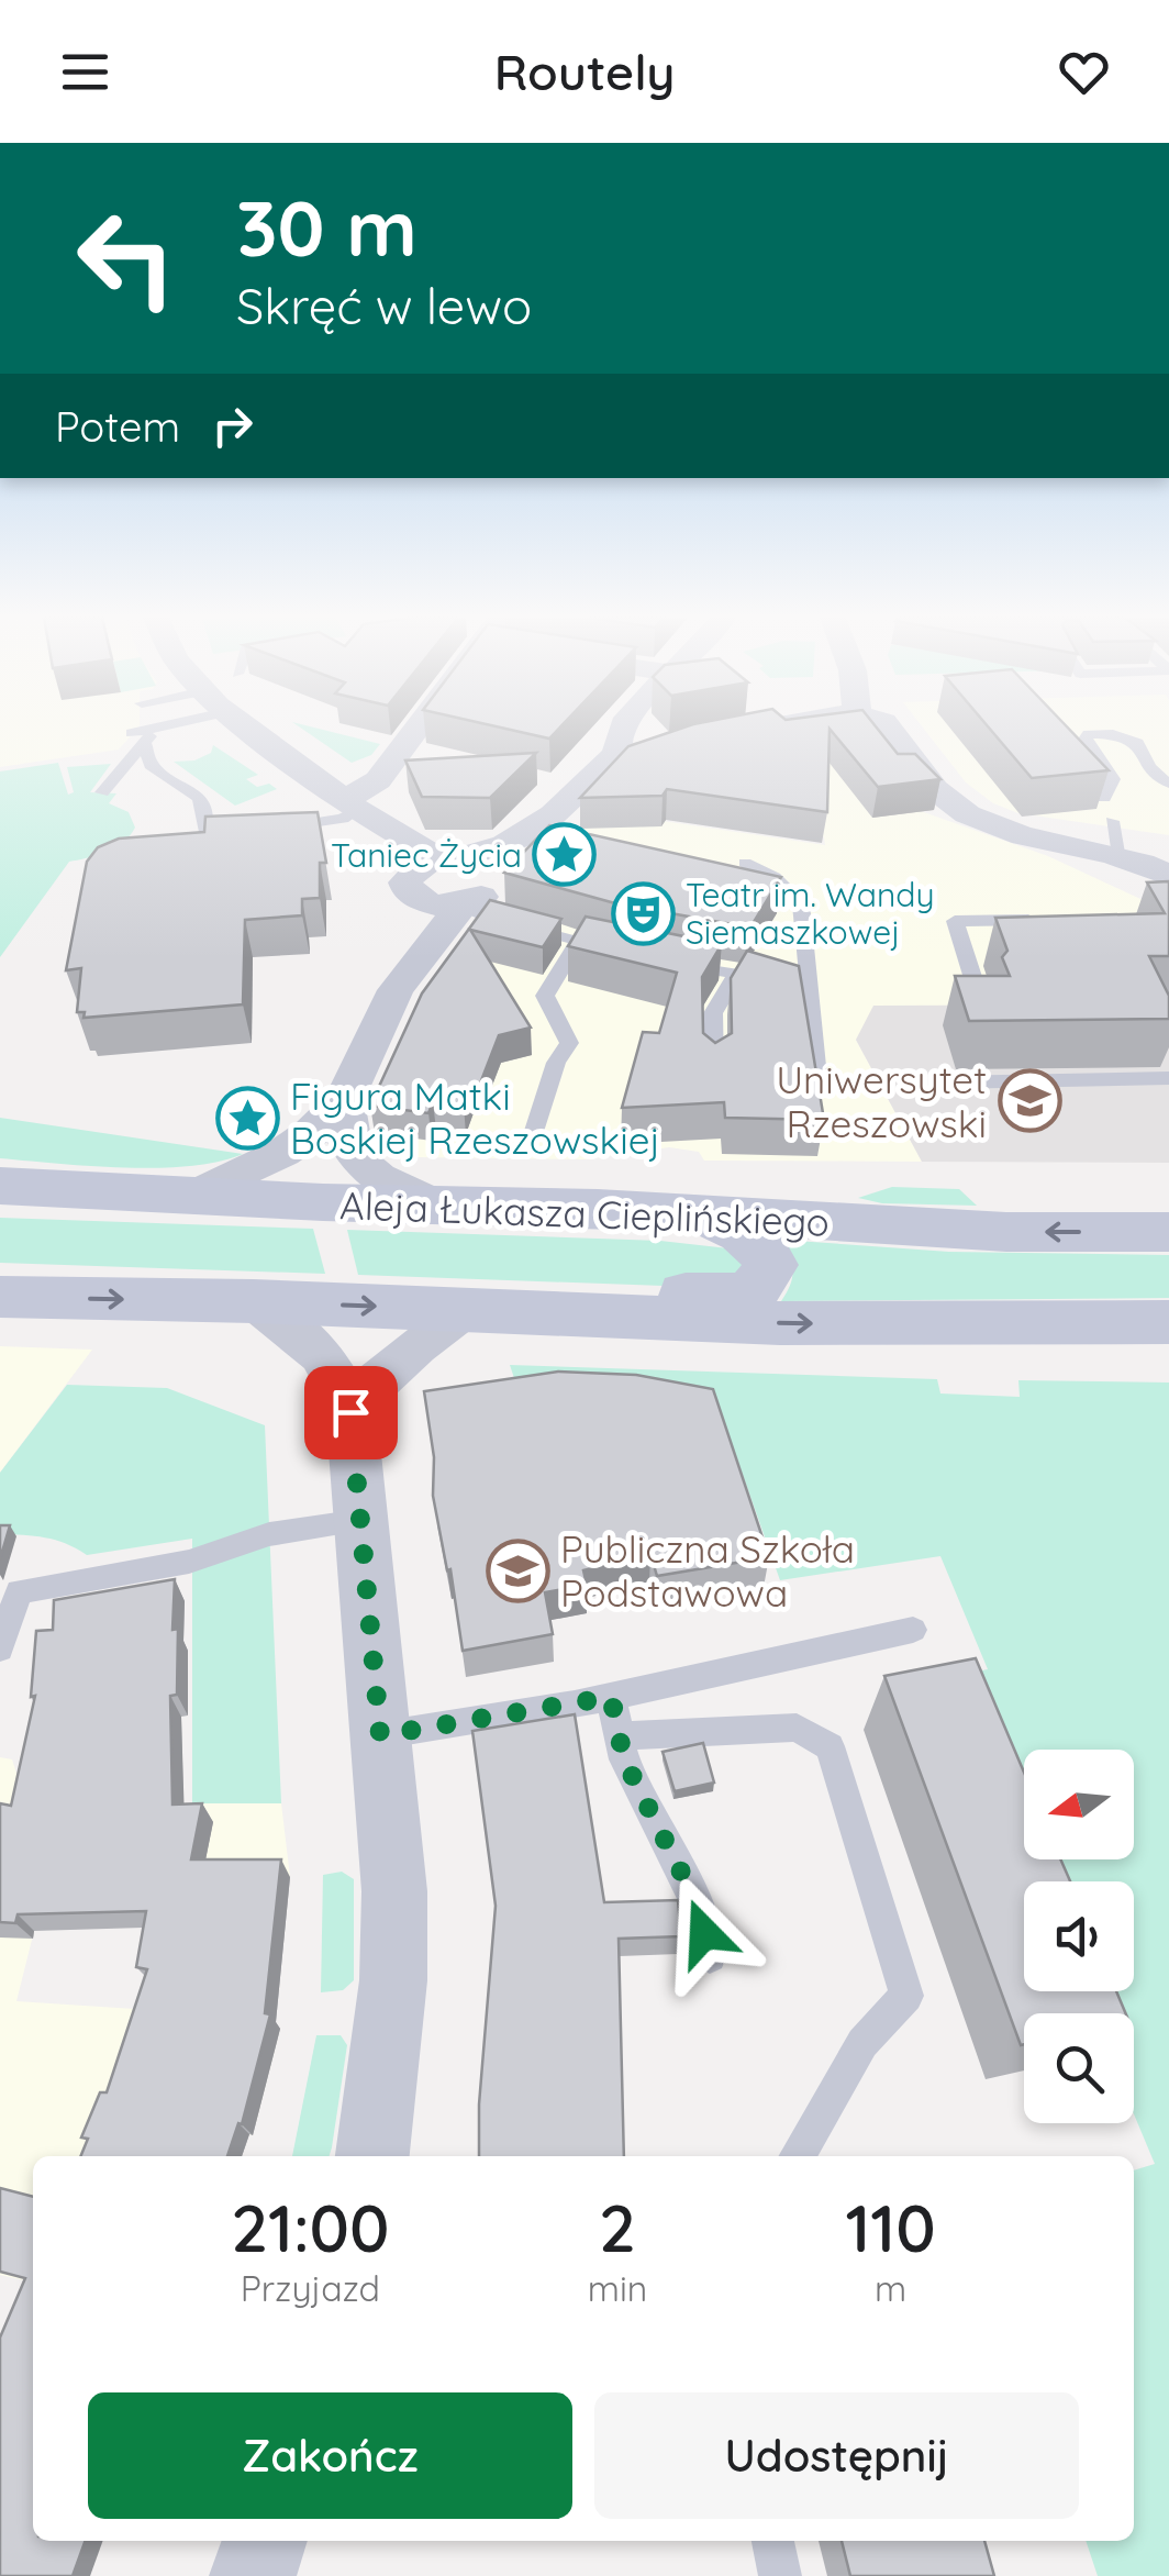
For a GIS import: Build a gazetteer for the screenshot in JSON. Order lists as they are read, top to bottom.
{
  "streets": {
    "main road": ["Aleja Łukasza Cieplińskiego"]
  },
  "places": {
    "place": ["Taniec Życia", "Figura Matki Boskiej Rzeszowskiej"],
    "theatre": ["Teatr im. Wandy Siemaszkowej"],
    "school or university": ["Uniwersytet Rzeszowski", "Publiczna Szkoła Podstawowa"]
  },
  "north": "left",
  "page": {
    "header": "Routely",
    "turn": ["30 m", "Skręć w lewo"],
    "then": "Potem",
    "eta": [
      "21:00",
      "Przyjazd",
      "2",
      "min",
      "110",
      "m"
    ],
    "buttons": ["Zakończ", "Udostępnij"]
  }
}
